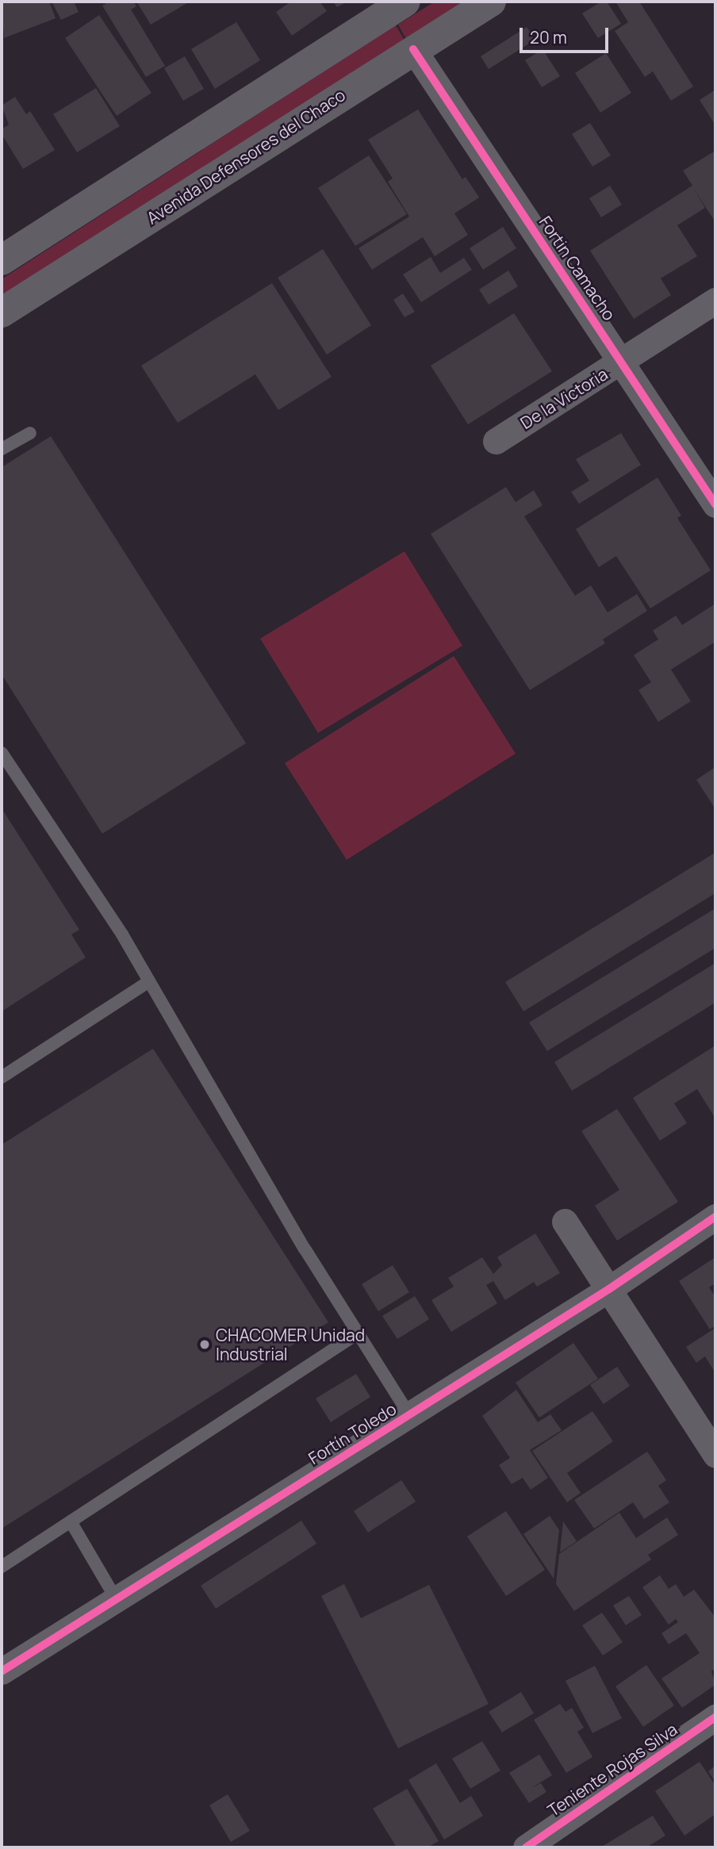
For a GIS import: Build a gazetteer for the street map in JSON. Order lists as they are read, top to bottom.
{
  "streets": {
    "highway": ["Avenida Defensores del Chaco"],
    "street": [
      "Fortin Camacho",
      "De la Victoria",
      "Fortín Toledo",
      "Teniente Rojas Silva"
    ]
  },
  "crossings": [
    ["Avenida Defensores del Chaco", "Fortin Camacho"],
    ["Fortin Camacho", "De la Victoria"]
  ],
  "places": ["CHACOMER Unidad Industrial"],
  "scale_bar": "20 m"
}
